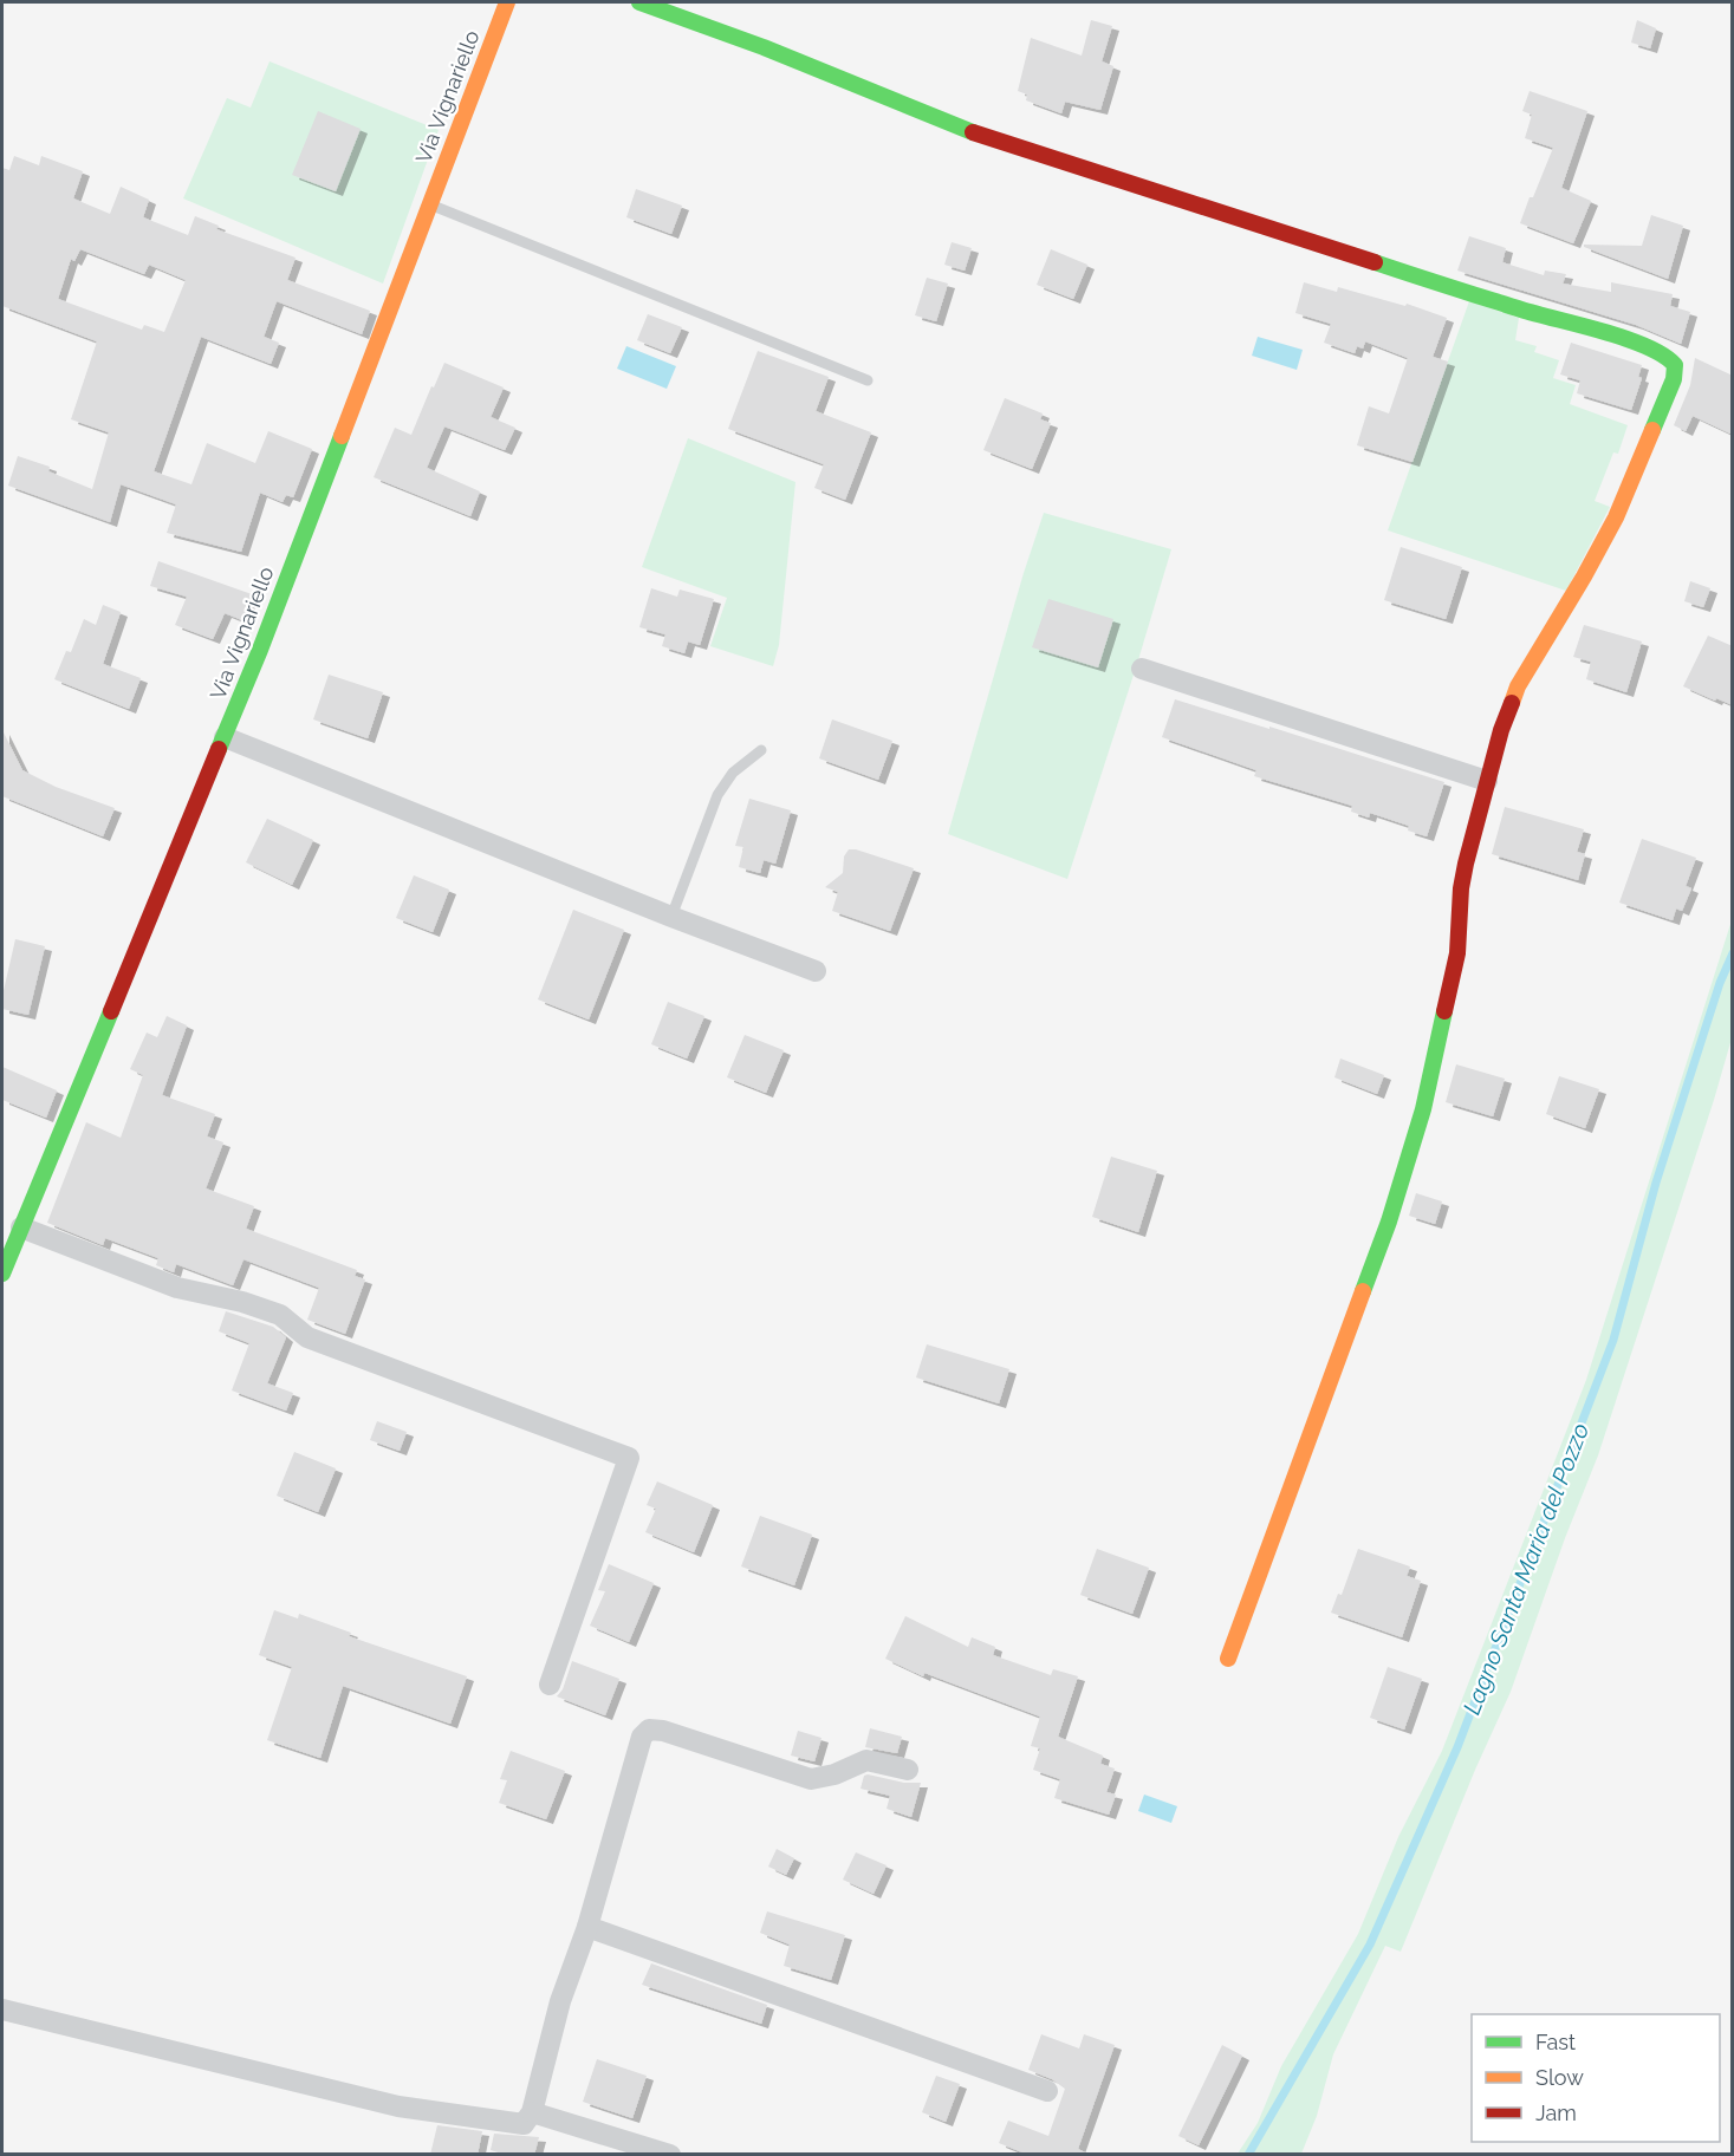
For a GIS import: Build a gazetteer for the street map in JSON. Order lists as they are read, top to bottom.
{
  "streets": {
    "street": ["Via Vignariello"]
  },
  "water": ["Lagno Santa Maria del Pozzo"],
  "legend": ["Fast", "Slow", "Jam"]
}
